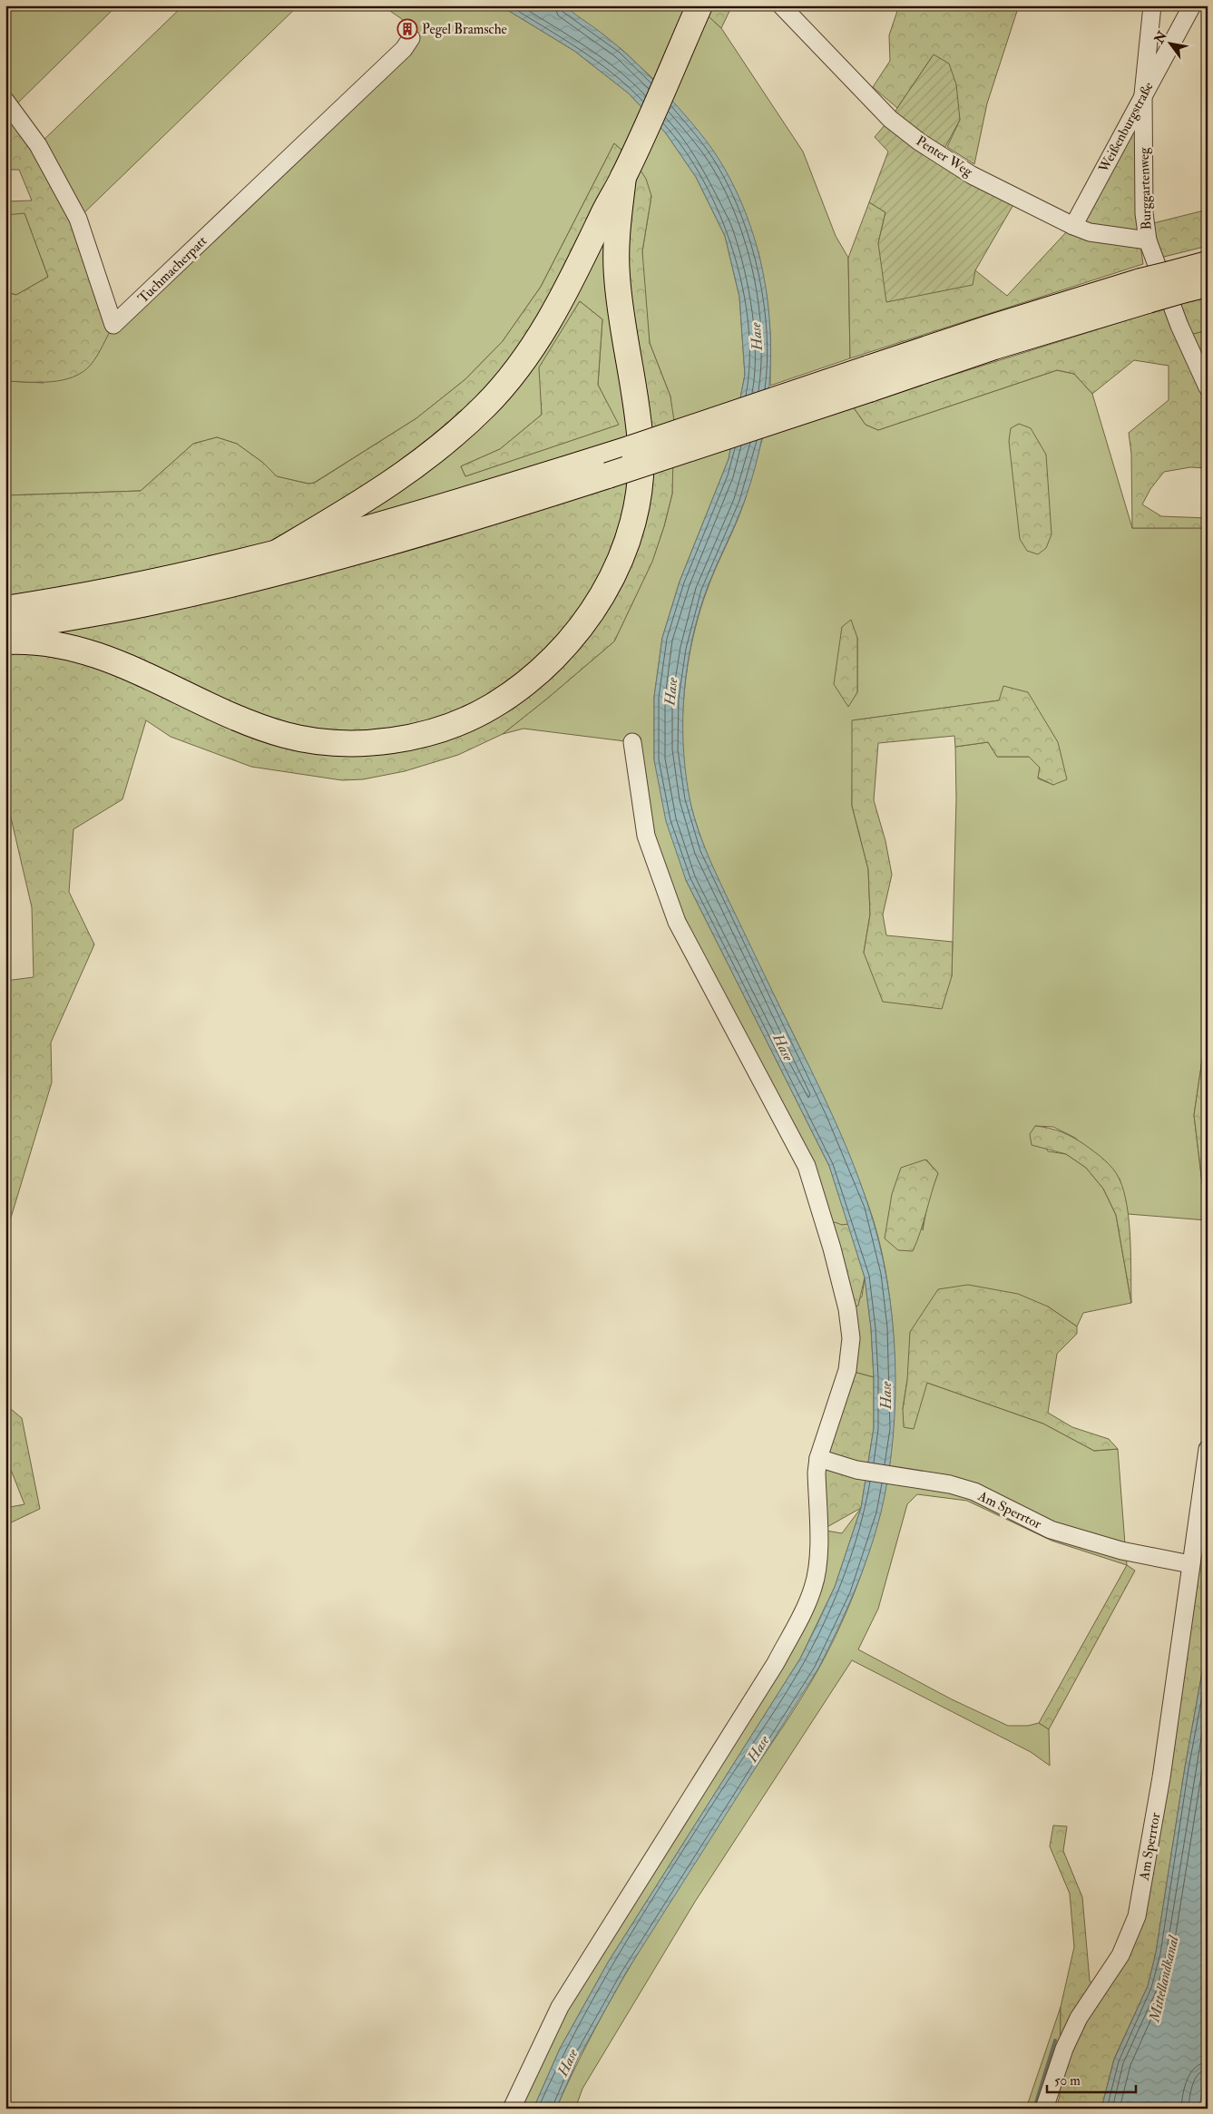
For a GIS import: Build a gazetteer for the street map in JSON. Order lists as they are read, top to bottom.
{
  "streets": {
    "street": [
      "Weißenburgstraße",
      "Penter Weg",
      "Burggartenweg",
      "Tuchmacherpatt",
      "Am Sperrtor"
    ]
  },
  "crossings": [
    ["Weißenburgstraße", "Penter Weg"],
    ["Weißenburgstraße", "Burggartenweg"],
    ["Penter Weg", "Burggartenweg"]
  ],
  "water": ["Hase", "Mittellandkanal"],
  "places": {
    "building": ["Pegel Bramsche"]
  },
  "scale_bar": "50 m",
  "north": "top left"
}
